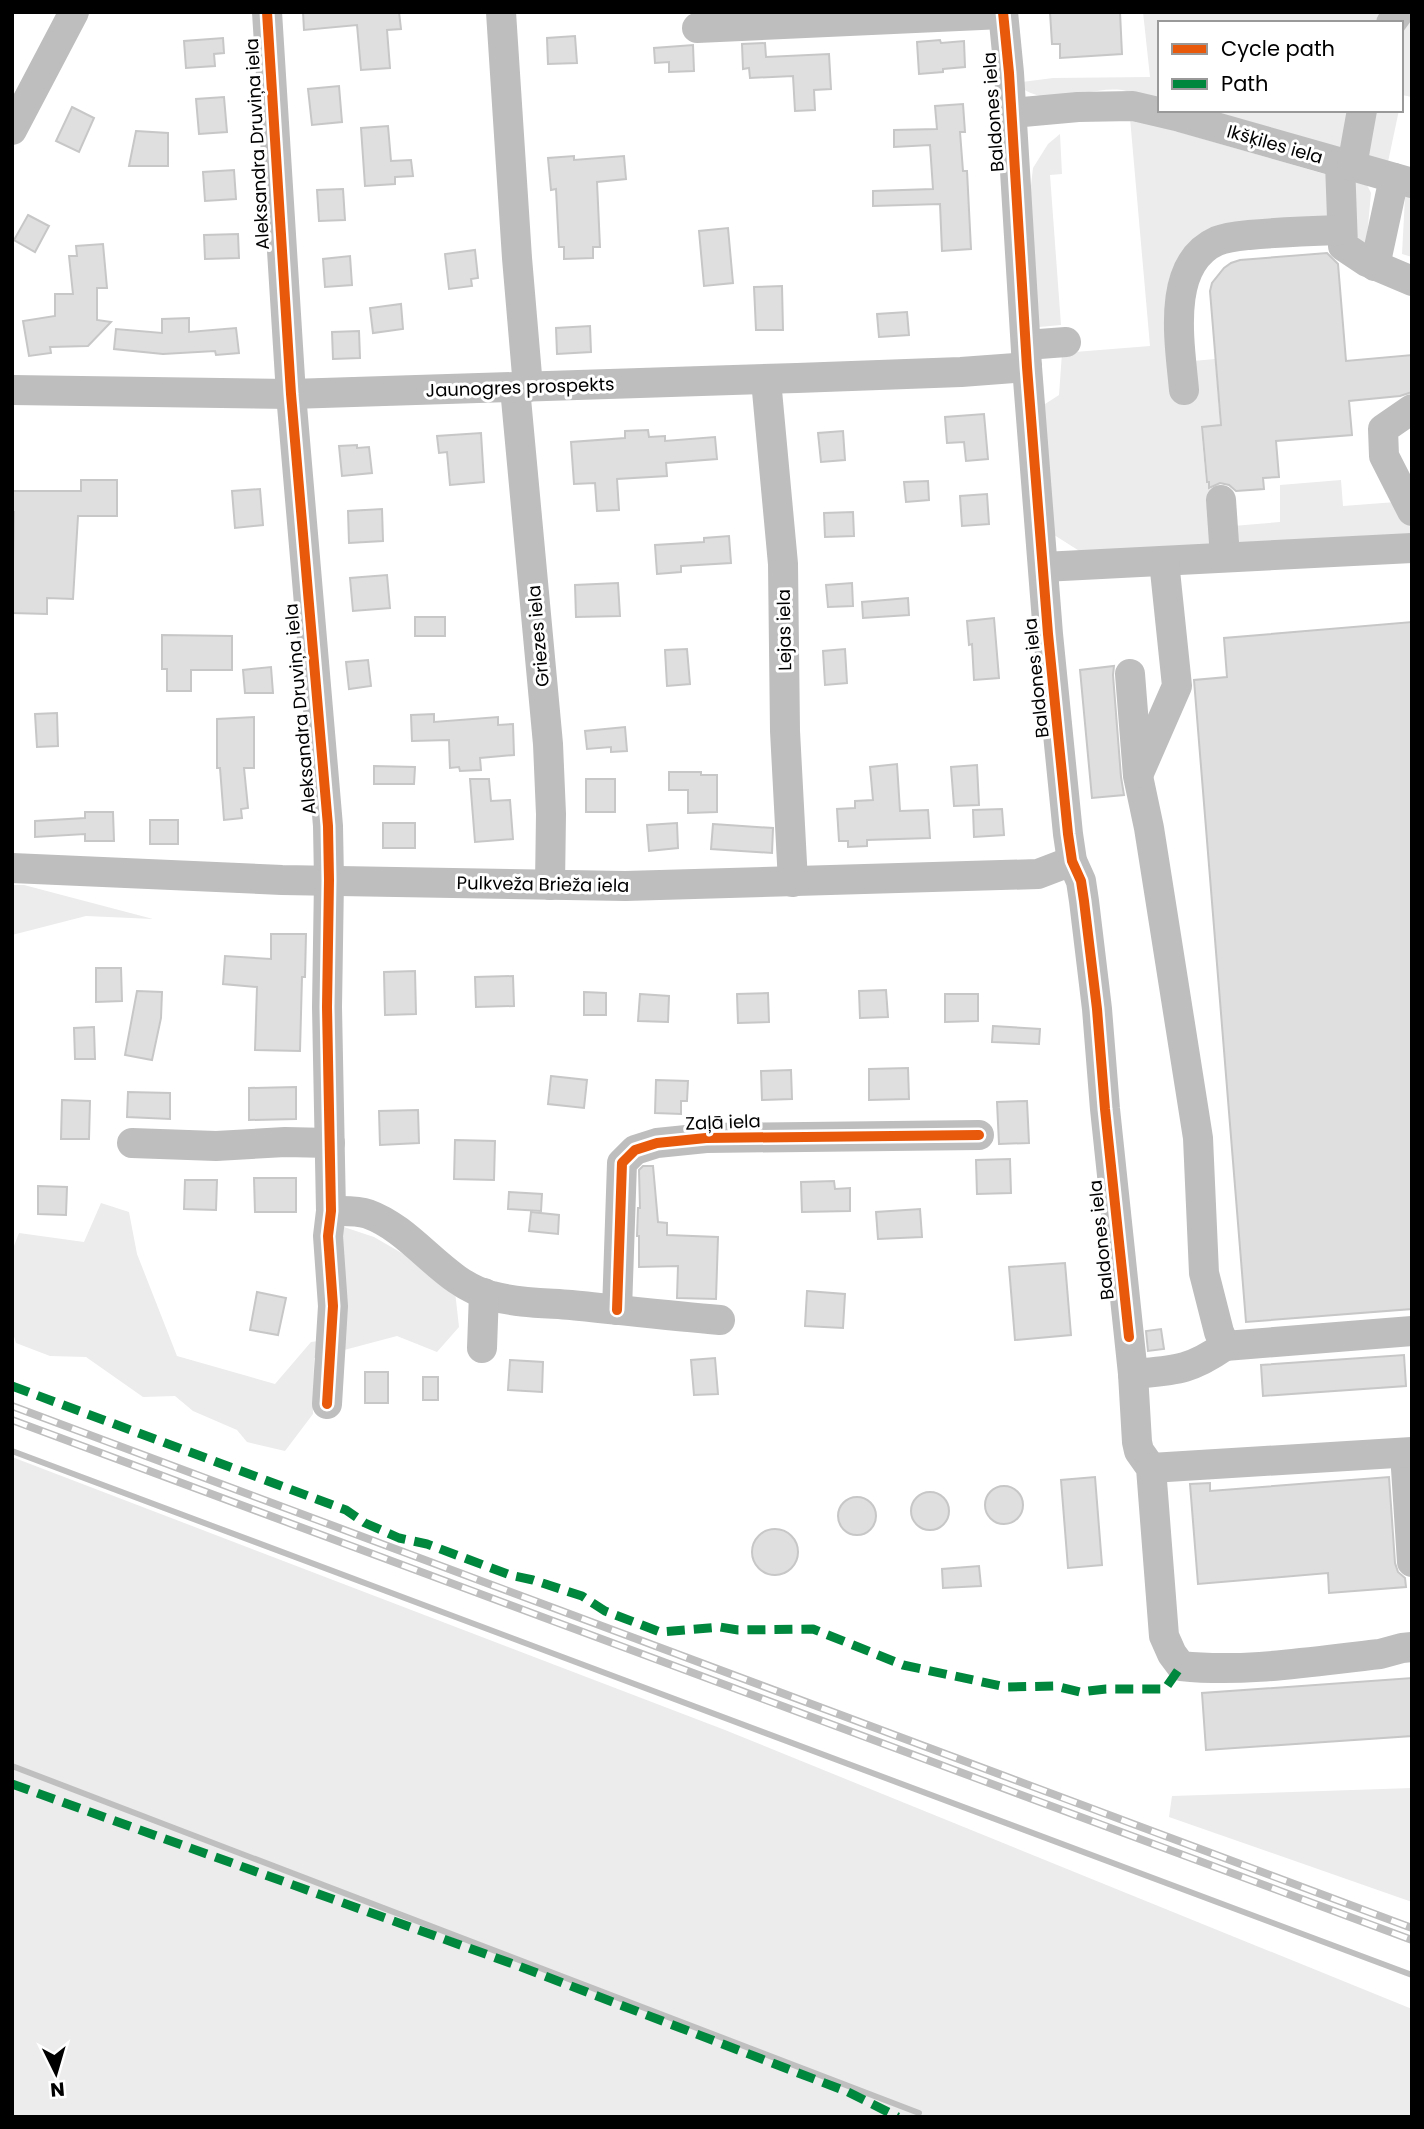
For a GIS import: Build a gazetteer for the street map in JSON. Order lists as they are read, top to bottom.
{
  "streets": {
    "street": [
      "Baldones iela",
      "Aleksandra Druviņa iela",
      "Ikšķiles iela",
      "Jaunogres prospekts",
      "Lejas iela",
      "Griezes iela",
      "Pulkveža Brieža iela",
      "Zaļā iela"
    ]
  },
  "crossings": [
    ["Baldones iela", "Ikšķiles iela"],
    ["Baldones iela", "Jaunogres prospekts"],
    ["Baldones iela", "Pulkveža Brieža iela"],
    ["Aleksandra Druviņa iela", "Jaunogres prospekts"],
    ["Aleksandra Druviņa iela", "Pulkveža Brieža iela"],
    ["Jaunogres prospekts", "Lejas iela"],
    ["Jaunogres prospekts", "Griezes iela"],
    ["Lejas iela", "Pulkveža Brieža iela"],
    ["Griezes iela", "Pulkveža Brieža iela"]
  ],
  "legend": ["Cycle path", "Path"],
  "north": "bottom"
}
